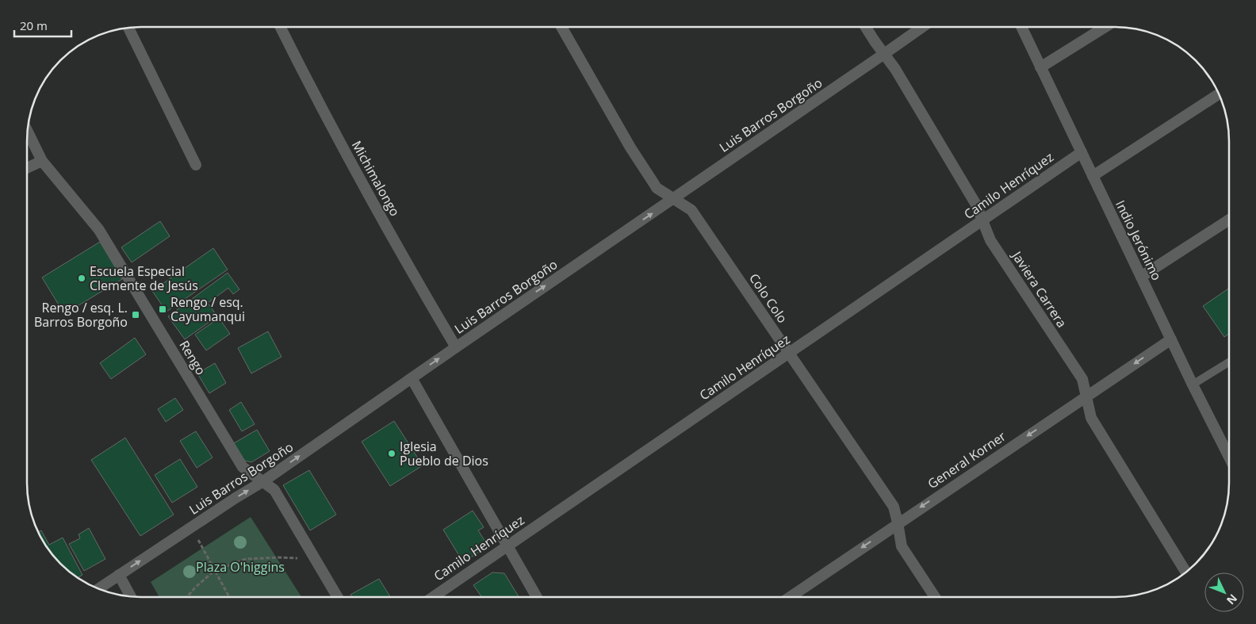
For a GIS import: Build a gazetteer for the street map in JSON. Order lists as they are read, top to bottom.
{
  "streets": {
    "street": [
      "Luis Barros Borgoño",
      "Michimalongo",
      "Camilo Henríquez",
      "Indio Jerónimo",
      "Javiera Carrera",
      "Colo Colo",
      "Rengo",
      "General Korner"
    ]
  },
  "crossings": [
    ["Luis Barros Borgoño", "Michimalongo"],
    ["Luis Barros Borgoño", "Javiera Carrera"],
    ["Luis Barros Borgoño", "Colo Colo"],
    ["Luis Barros Borgoño", "Rengo"],
    ["Camilo Henríquez", "Indio Jerónimo"],
    ["Camilo Henríquez", "Javiera Carrera"],
    ["Camilo Henríquez", "Colo Colo"],
    ["Indio Jerónimo", "General Korner"],
    ["Javiera Carrera", "General Korner"],
    ["Colo Colo", "General Korner"]
  ],
  "one_way": ["Luis Barros Borgoño", "General Korner"],
  "parks": ["Plaza O'higgins"],
  "places": {
    "other": ["Escuela Especial Clemente de Jesús", "Iglesia Pueblo de Dios"],
    "transit": ["Rengo / esq. Cayumanqui", "Rengo / esq. L. Barros Borgoño"]
  },
  "scale_bar": "20 m",
  "north": "bottom right"
}
